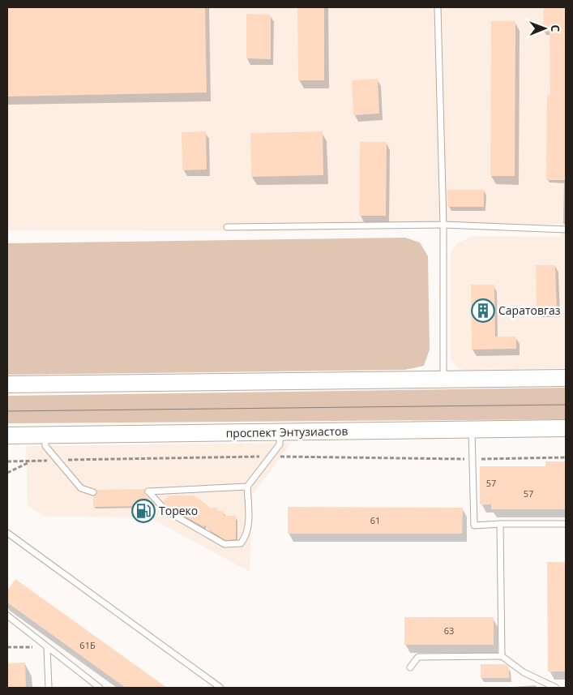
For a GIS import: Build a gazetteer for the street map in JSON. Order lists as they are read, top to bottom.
{
  "streets": {
    "main road": ["проспект Энтузиастов"]
  },
  "places": {
    "building": ["Саратовгаз"],
    "fuel station": ["Тореко"]
  },
  "house_numbers": [
    "57",
    "57",
    "61",
    "63",
    "61Б"
  ],
  "north": "right"
}
